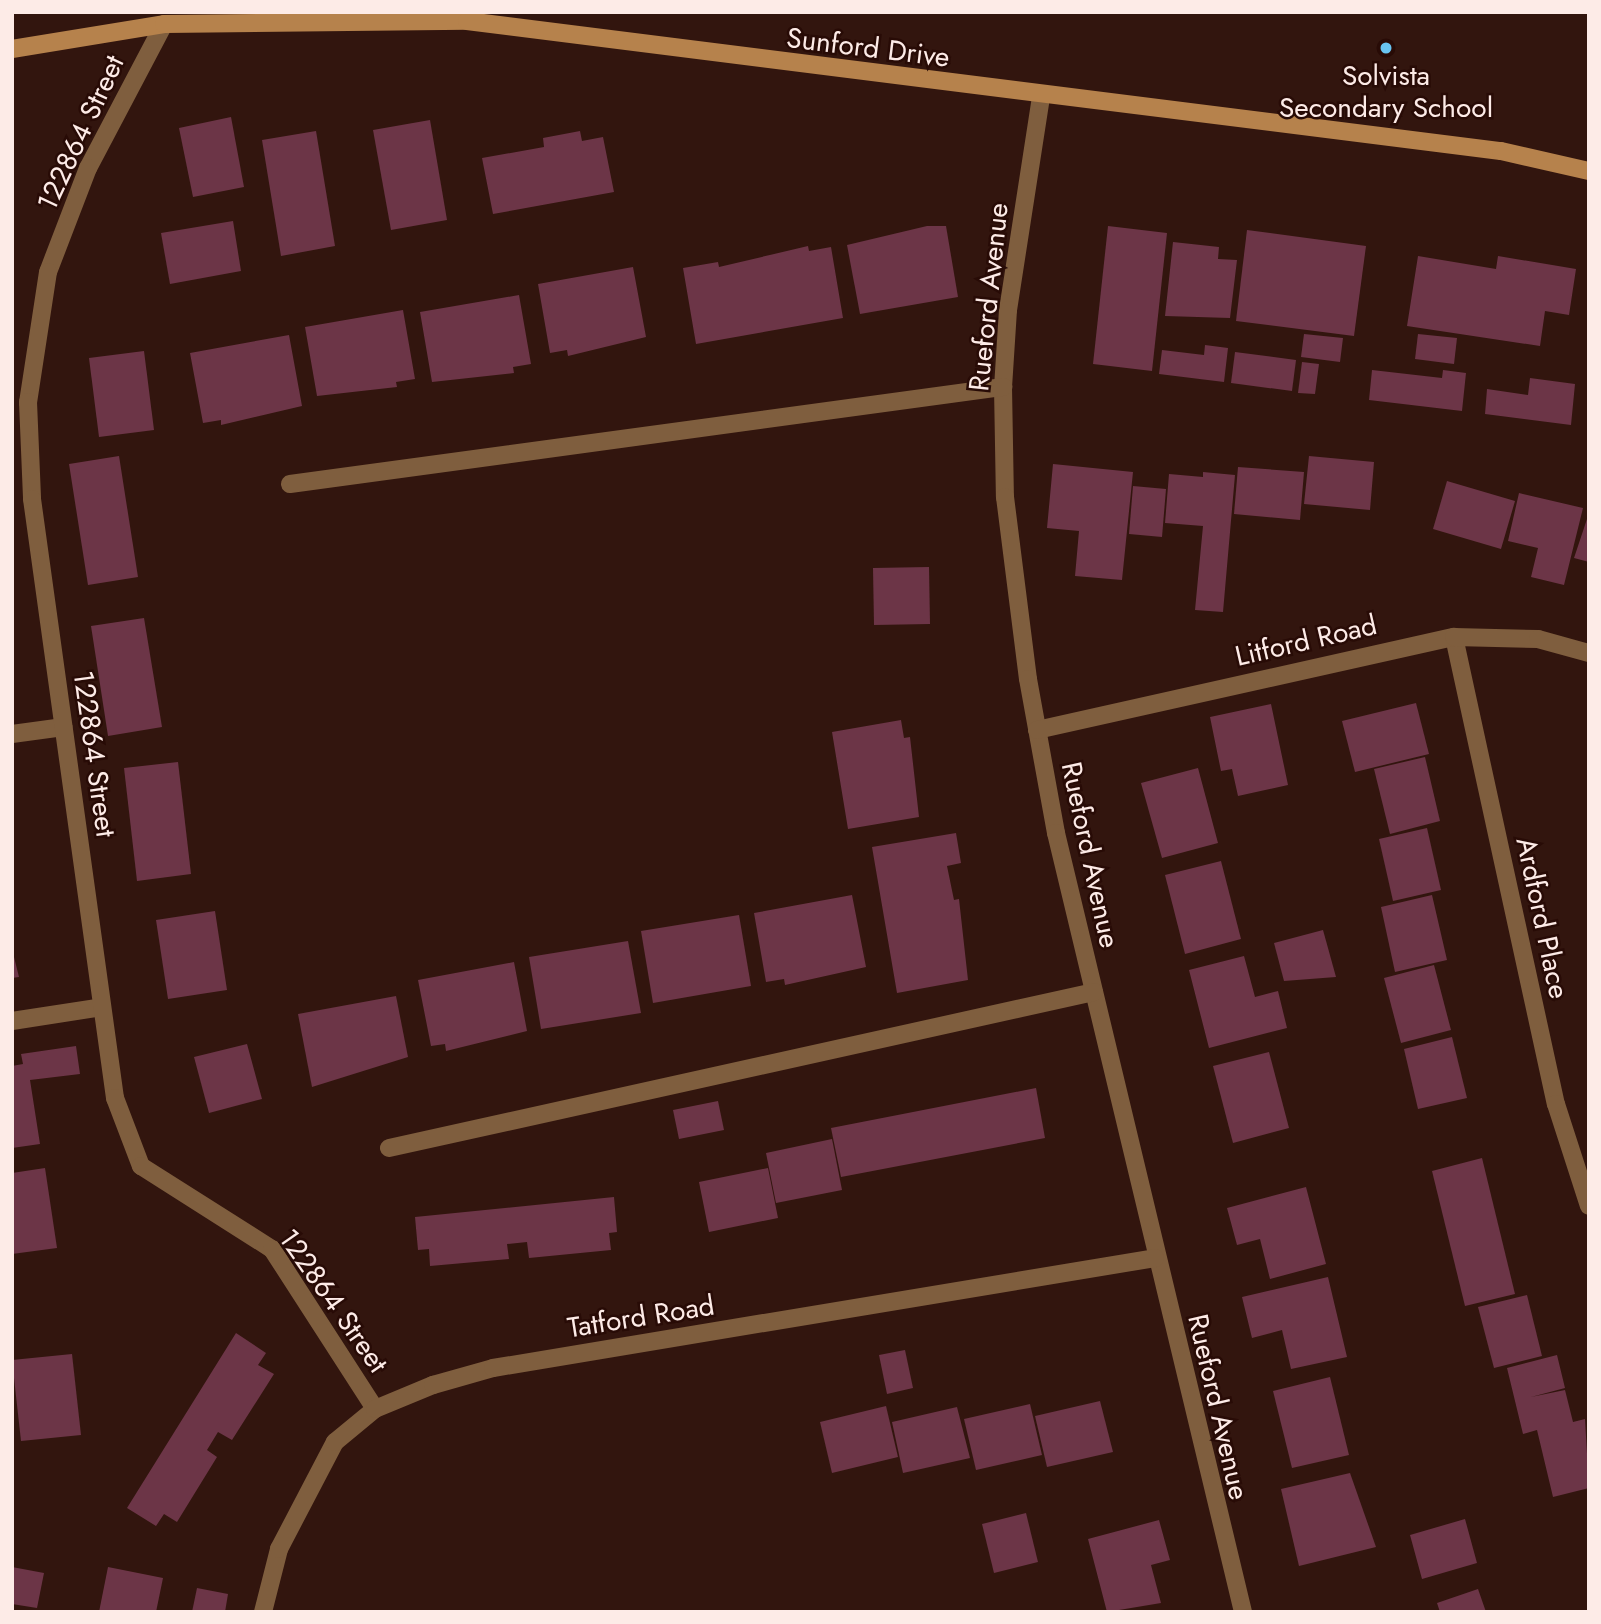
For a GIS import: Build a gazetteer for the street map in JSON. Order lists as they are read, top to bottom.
{
  "streets": {
    "street": [
      "Sunford Drive",
      "122864 Street",
      "Rueford Avenue",
      "Litford Road",
      "Ardford Place",
      "Tatford Road"
    ]
  },
  "crossings": [
    ["Sunford Drive", "122864 Street"],
    ["Sunford Drive", "Rueford Avenue"],
    ["122864 Street", "Tatford Road"],
    ["Rueford Avenue", "Litford Road"],
    ["Rueford Avenue", "Tatford Road"],
    ["Litford Road", "Ardford Place"]
  ],
  "places": ["Solvista Secondary School"]
}
